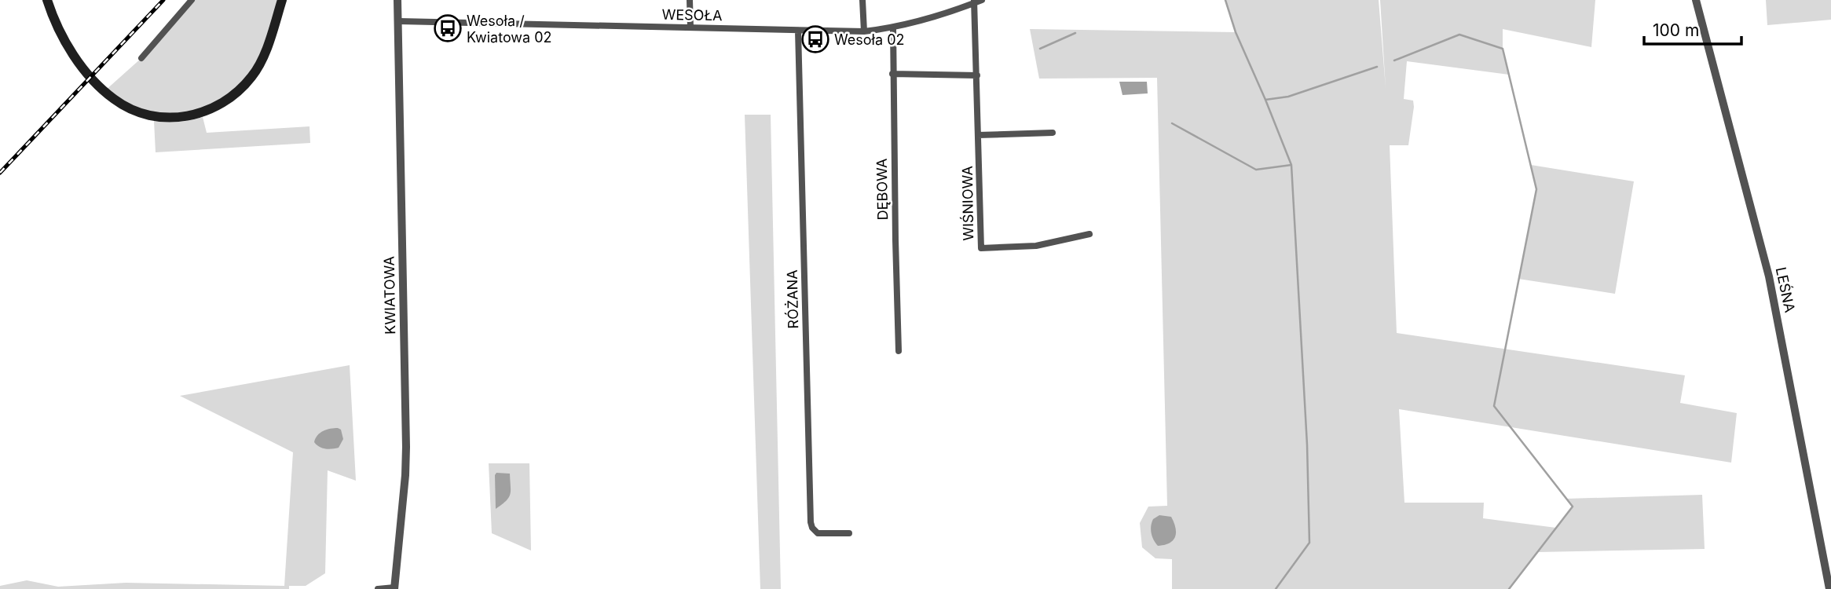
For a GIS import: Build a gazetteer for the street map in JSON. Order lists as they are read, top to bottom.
{
  "streets": {
    "street": [
      "WESOŁA",
      "DĘBOWA",
      "WIŚNIOWA",
      "LEŚNA",
      "KWIATOWA",
      "RÓŻANA"
    ]
  },
  "crossings": [
    ["WESOŁA", "DĘBOWA"],
    ["WESOŁA", "WIŚNIOWA"],
    ["WESOŁA", "KWIATOWA"],
    ["WESOŁA", "RÓŻANA"]
  ],
  "places": {
    "bus stop": ["Wesoła / Kwiatowa 02", "Wesoła 02"]
  },
  "scale_bar": "100 m"
}
